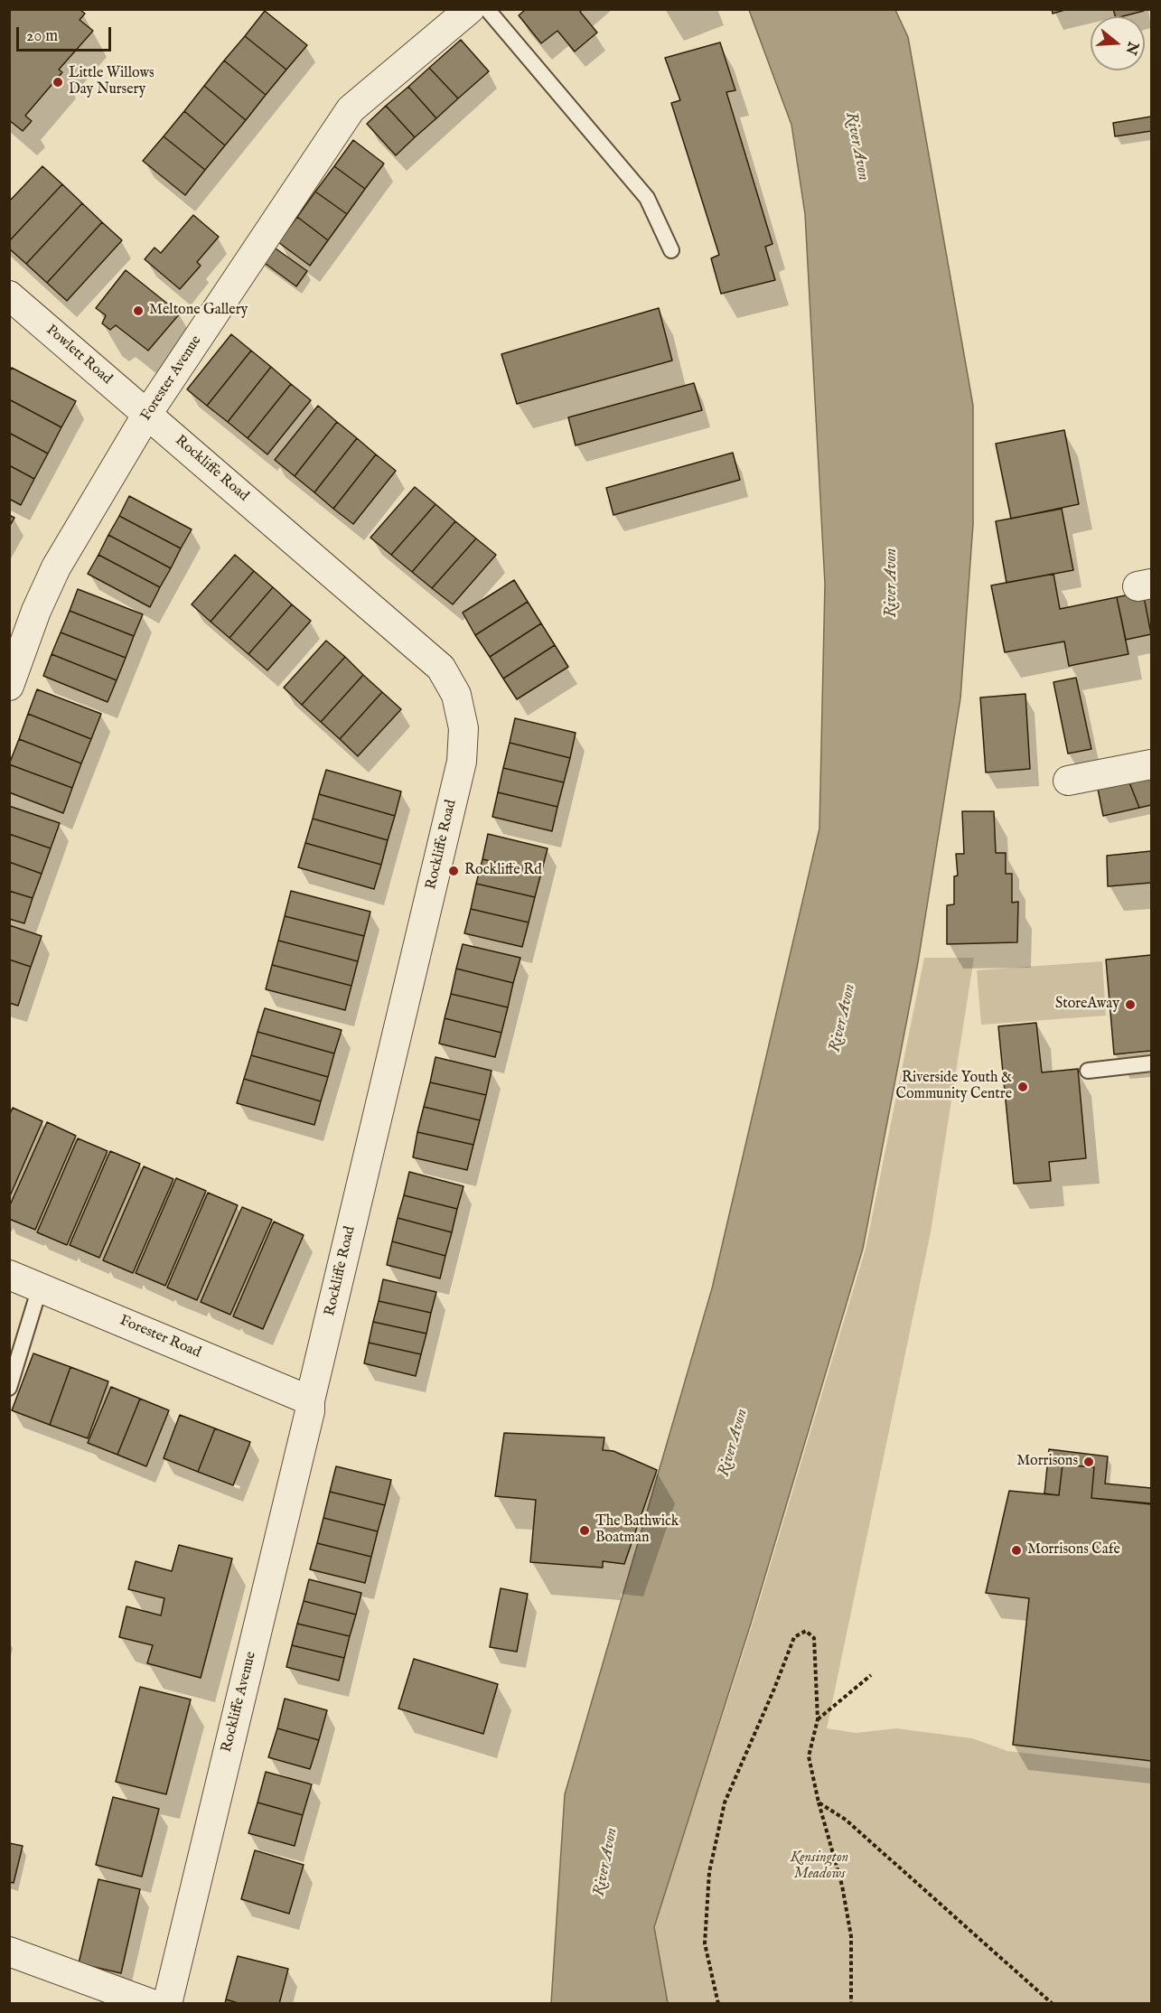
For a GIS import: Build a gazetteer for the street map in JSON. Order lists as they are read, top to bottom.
{
  "streets": {
    "street": [
      "Powlett Road",
      "Forester Avenue",
      "Rockliffe Road",
      "Forester Road",
      "Rockliffe Avenue"
    ]
  },
  "crossings": [
    ["Powlett Road", "Forester Avenue"],
    ["Powlett Road", "Rockliffe Road"],
    ["Forester Avenue", "Rockliffe Road"],
    ["Rockliffe Road", "Forester Road"],
    ["Rockliffe Road", "Rockliffe Avenue"],
    ["Forester Road", "Rockliffe Avenue"]
  ],
  "water": ["River Avon"],
  "parks": ["Kensington Meadows"],
  "places": [
    "Little Willows Day Nursery",
    "Meltone Gallery",
    "Rockliffe Rd",
    "StoreAway",
    "Riverside Youth & Community Centre",
    "Morrisons",
    "The Bathwick Boatman",
    "Morrisons Cafe"
  ],
  "scale_bar": "20 m",
  "north": "right"
}
